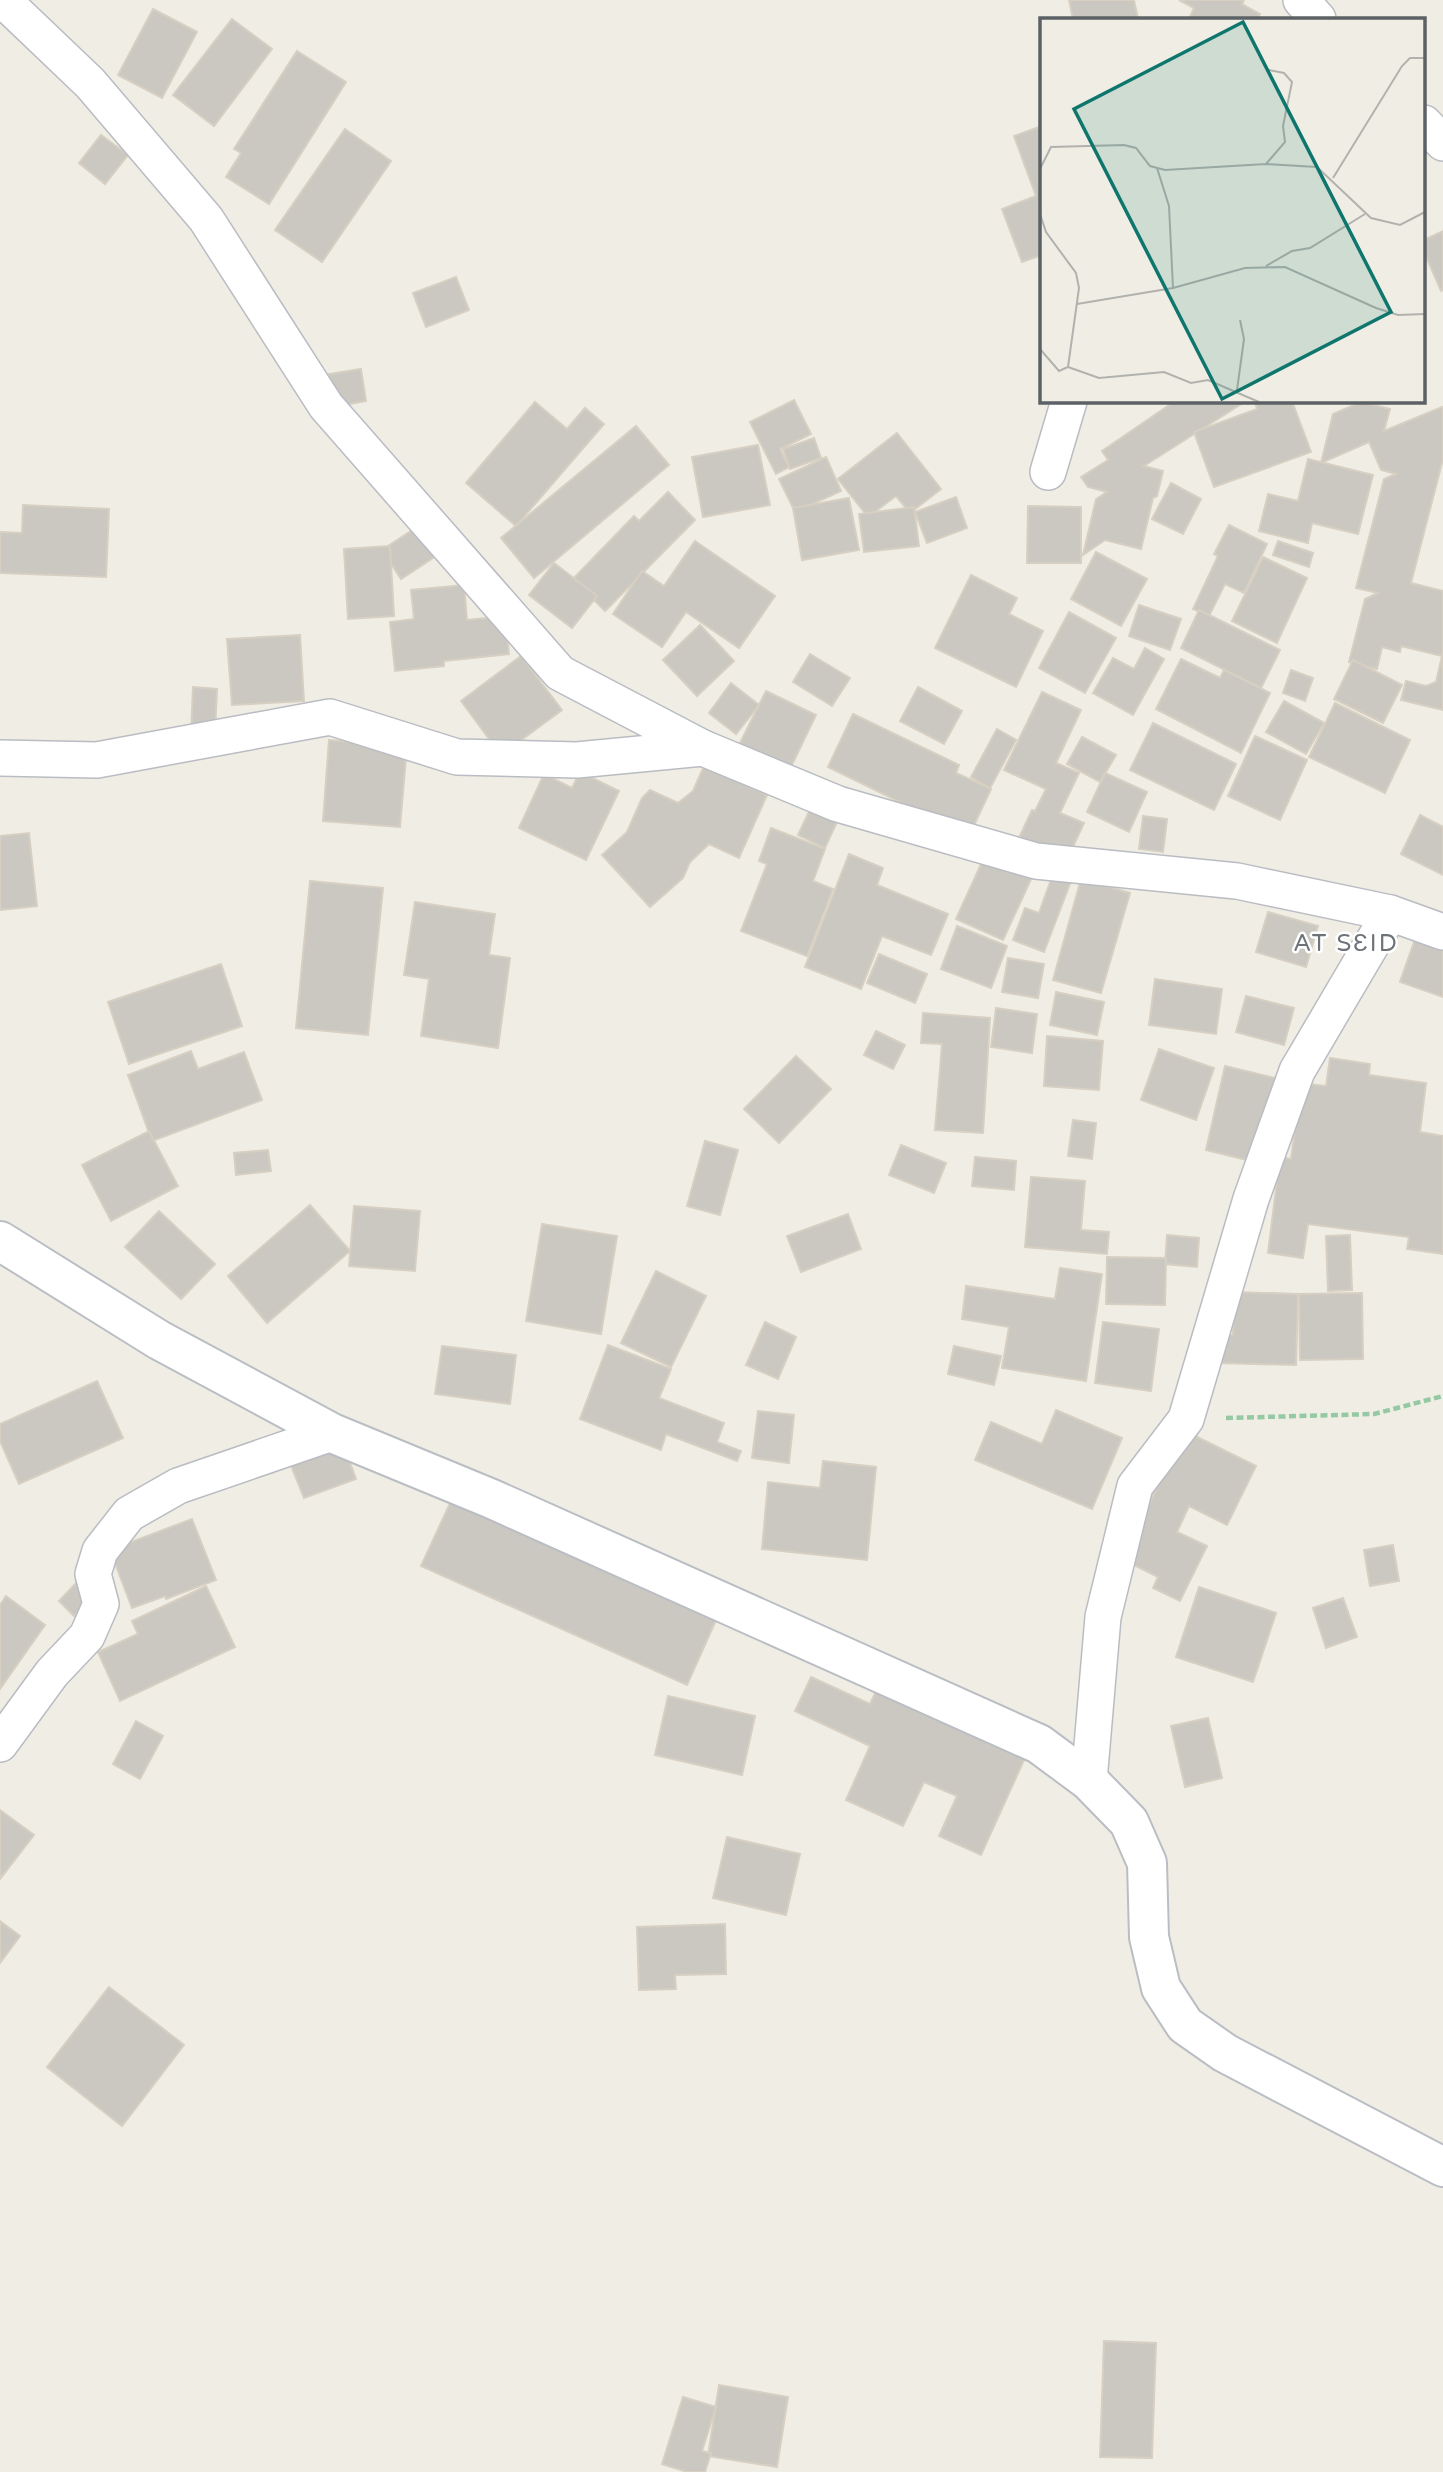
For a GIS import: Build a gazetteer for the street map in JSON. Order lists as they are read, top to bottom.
{
  "districts": ["AT SƐID"]
}
